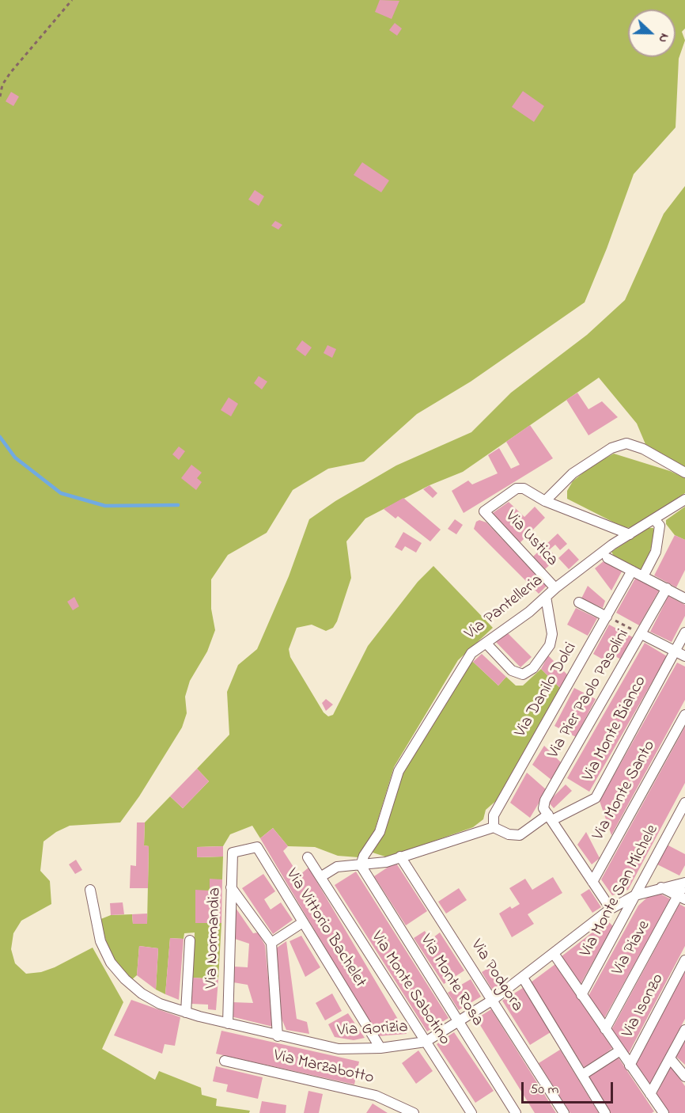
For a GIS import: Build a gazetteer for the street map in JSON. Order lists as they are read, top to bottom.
{
  "streets": {
    "street": [
      "Via Ustica",
      "Via Pantelleria",
      "Via Danilo Dolci",
      "Via Pier Paolo Pasolini",
      "Via Monte Bianco",
      "Via Monte Santo",
      "Via Monte San Michele",
      "Via Vittorio Bachelet",
      "Via Normandia",
      "Via Piave",
      "Via Podgora",
      "Via Monte Rosa",
      "Via Monte Sabotino",
      "Via Isonzo",
      "Via Gorizia",
      "Via Marzabotto"
    ]
  },
  "crossings": [
    ["Via Ustica", "Via Pantelleria"],
    ["Via Pantelleria", "Via Monte Rosa"],
    ["Via Danilo Dolci", "Via Monte Bianco"],
    ["Via Pier Paolo Pasolini", "Via Monte Bianco"],
    ["Via Monte San Michele", "Via Gorizia"],
    ["Via Vittorio Bachelet", "Via Normandia"],
    ["Via Vittorio Bachelet", "Via Gorizia"],
    ["Via Normandia", "Via Gorizia"],
    ["Via Piave", "Via Gorizia"],
    ["Via Podgora", "Via Gorizia"],
    ["Via Monte Rosa", "Via Gorizia"],
    ["Via Monte Sabotino", "Via Gorizia"]
  ],
  "scale_bar": "50 m",
  "north": "right"
}
